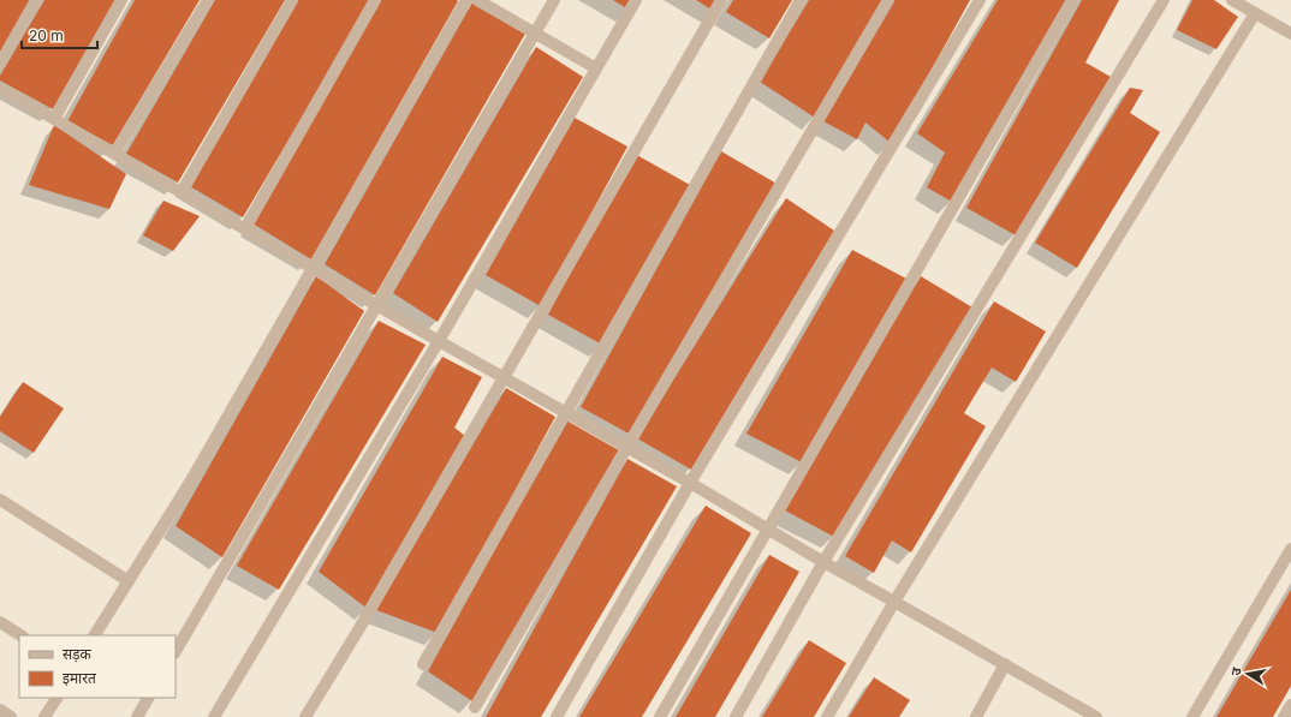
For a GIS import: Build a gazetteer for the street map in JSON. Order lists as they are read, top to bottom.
{
  "legend": ["सड़क", "इमारत"],
  "scale_bar": "20 m",
  "north": "left"
}
